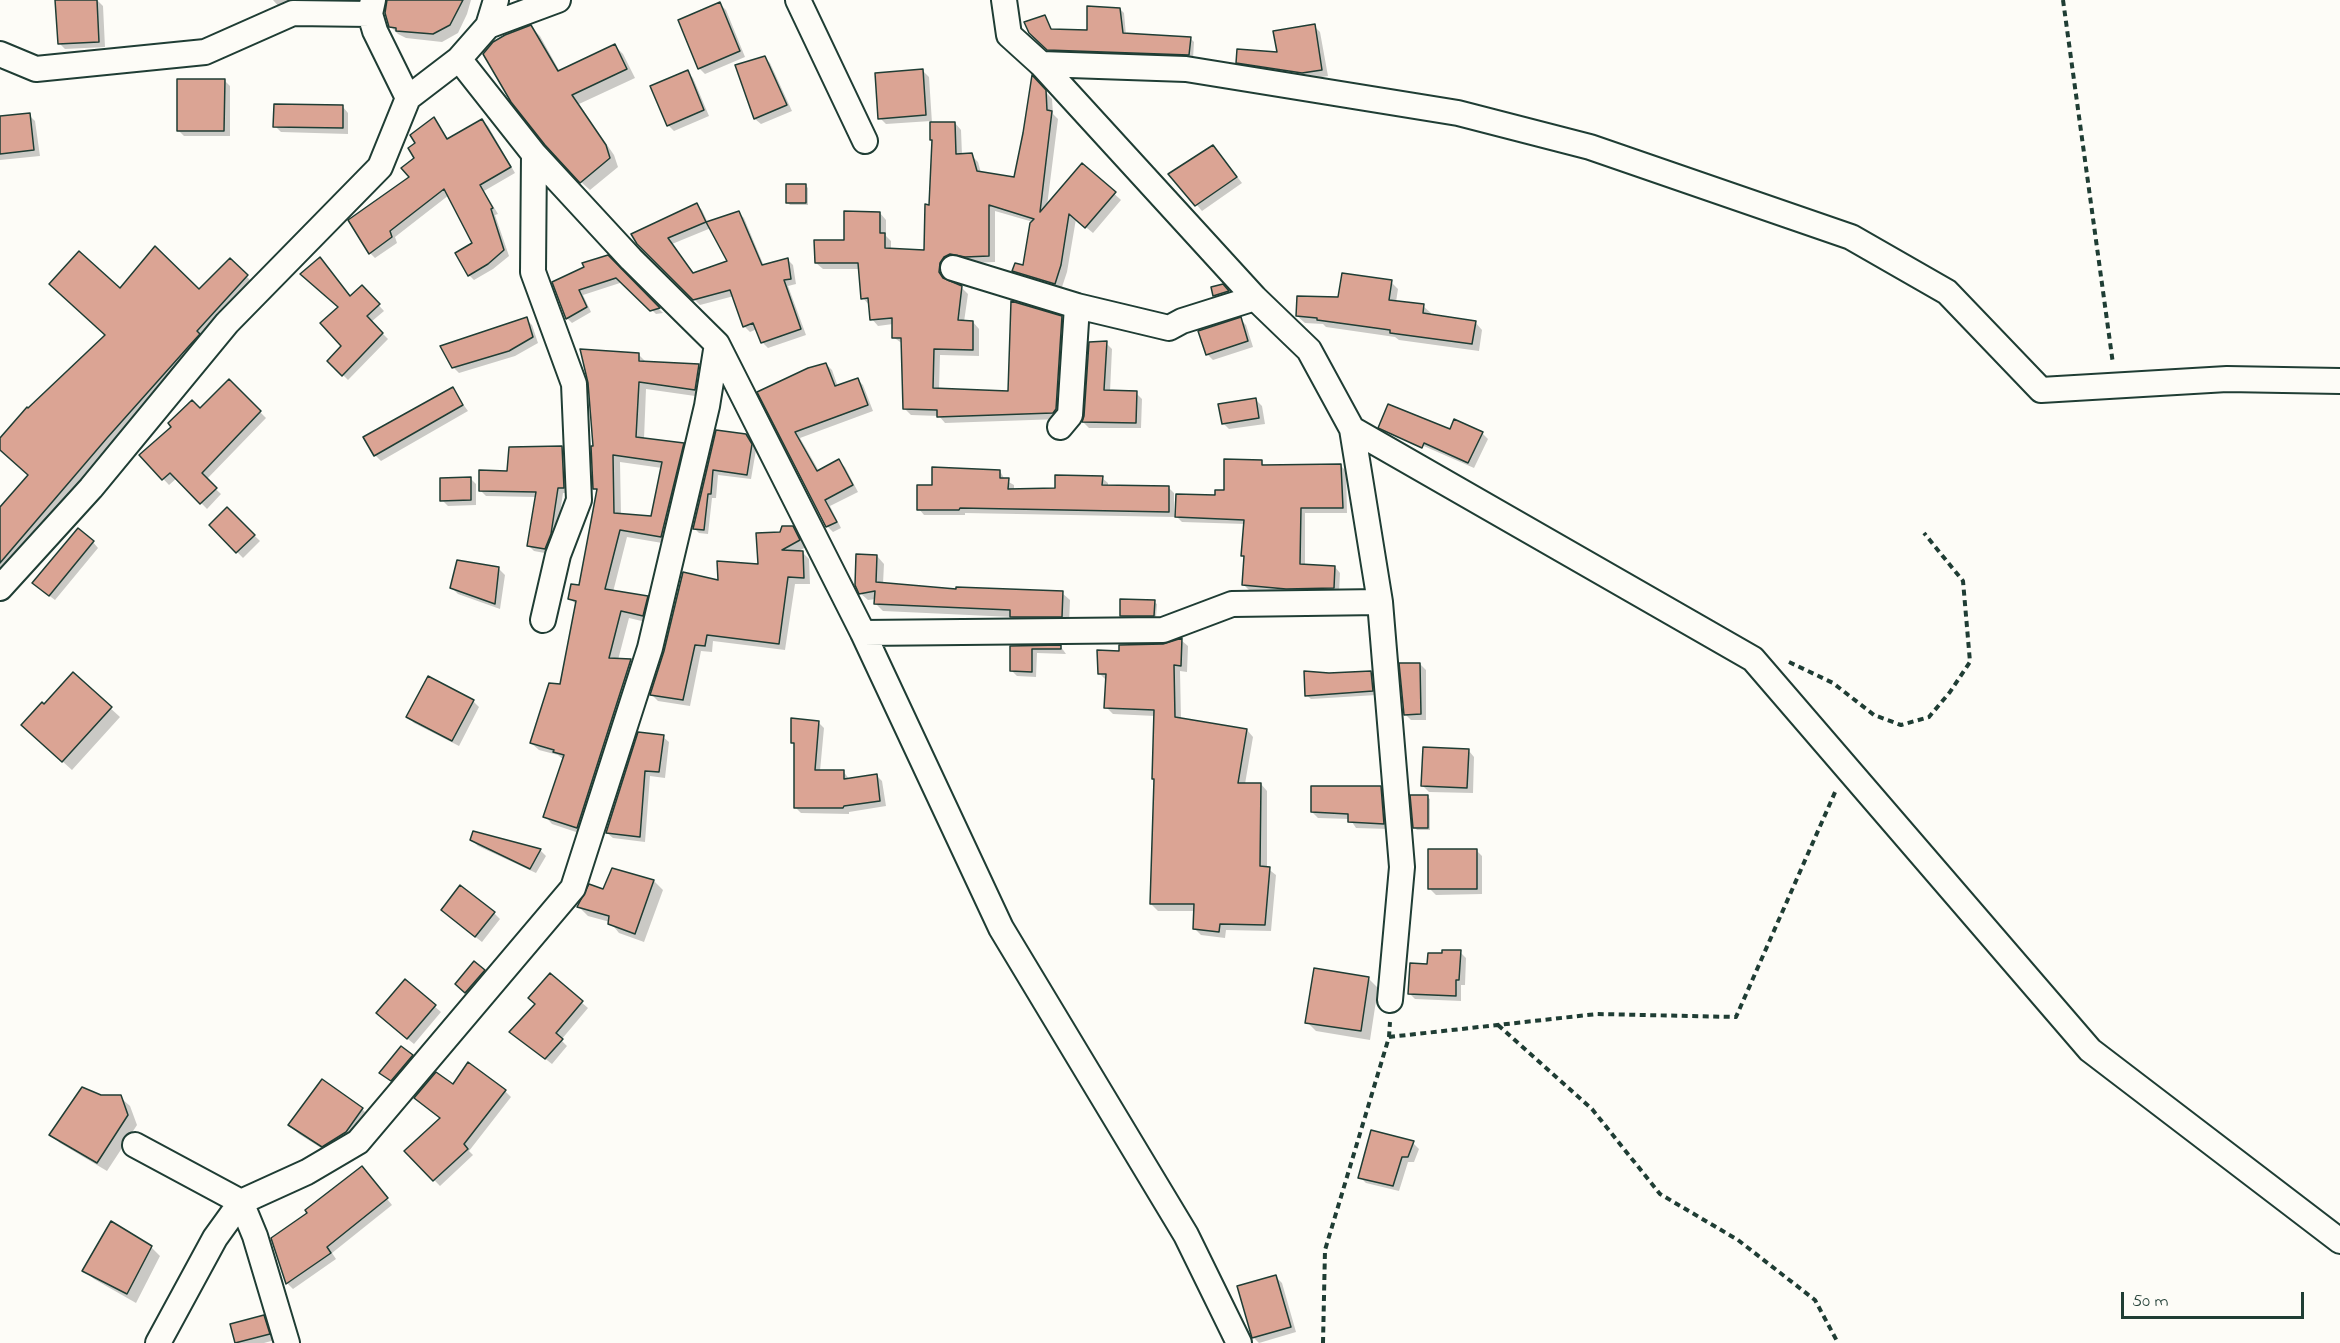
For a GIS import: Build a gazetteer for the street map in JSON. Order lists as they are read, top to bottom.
{
  "scale_bar": "50 m"
}
